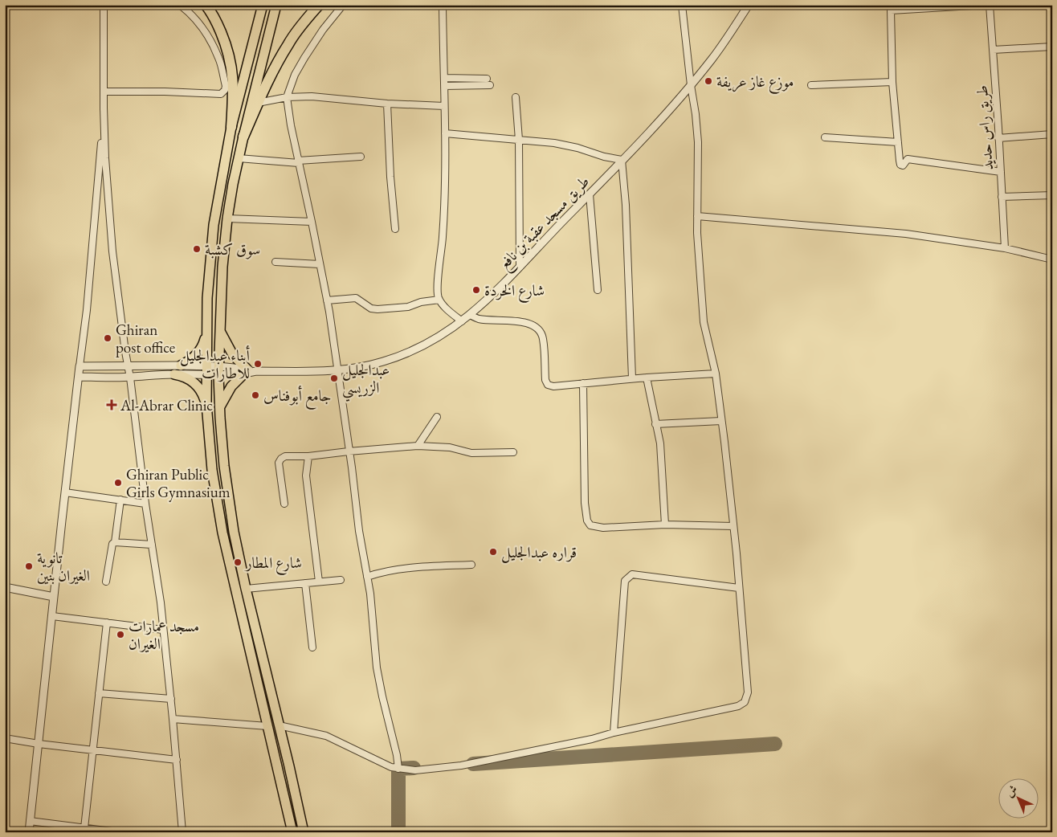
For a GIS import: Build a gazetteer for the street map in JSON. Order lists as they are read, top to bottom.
{
  "streets": {
    "street": ["طريق راس حديد", "طريق مسجد عقبة بن نافع"]
  },
  "places": {
    "other": [
      "موزع غاز عريفة",
      "سوق كشبة",
      "شارع الخردة",
      "Ghiran post office",
      "أبناء عبدالجليل للاطارات",
      "عبدالجليل الزريسي",
      "جامع أبوفناس",
      "Ghiran Public Girls Gymnasium",
      "قراره عبدالجليل",
      "شارع المطار",
      "تانوية الغيران بنين",
      "مسجد عمارات الغيران"
    ],
    "health": ["Al-Abrar Clinic"]
  },
  "north": "top left"
}
